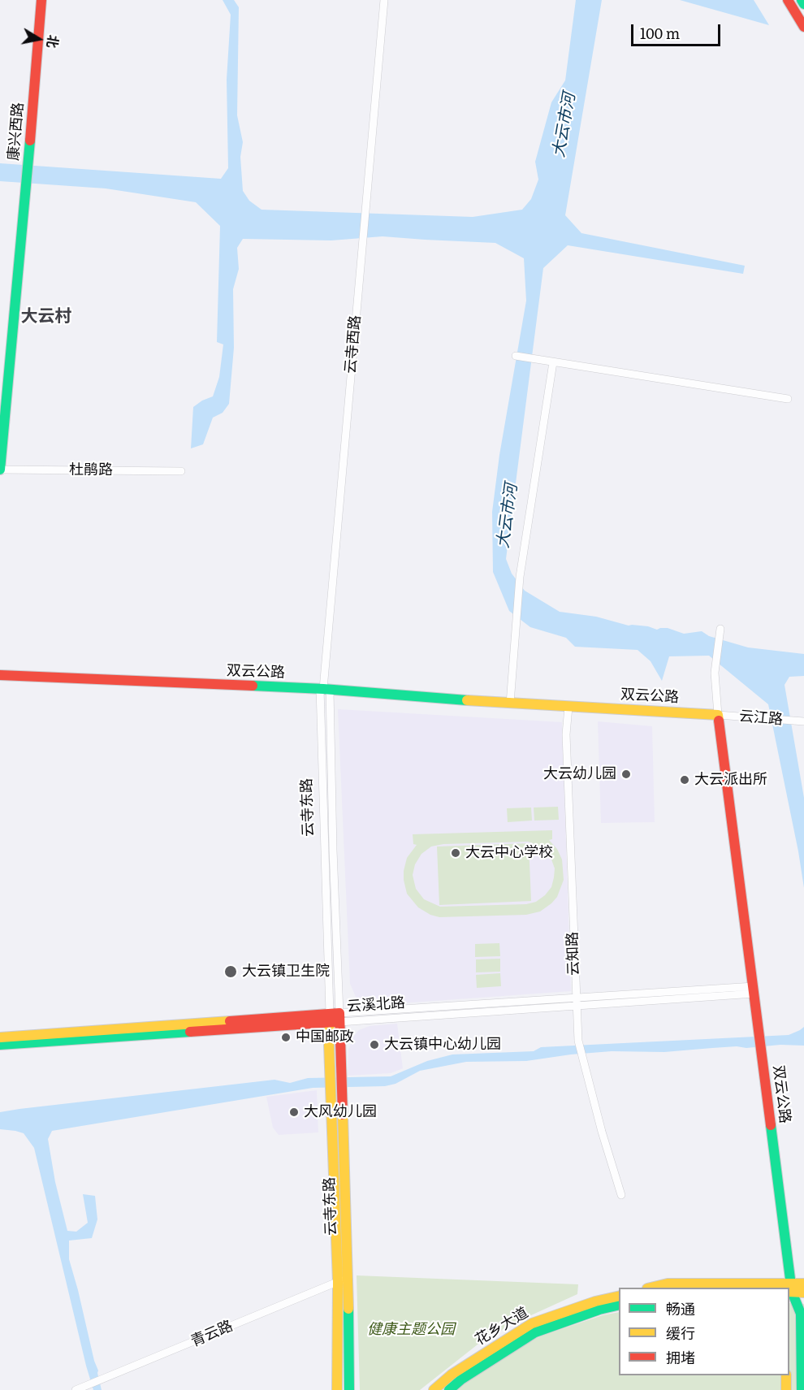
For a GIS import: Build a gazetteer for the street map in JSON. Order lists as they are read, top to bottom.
{
  "streets": {
    "main road": [
      "康兴西路",
      "双云公路",
      "云寺东路",
      "云溪北路",
      "花乡大道"
    ],
    "street": [
      "云寺西路",
      "杜鹃路",
      "云江路",
      "云知路",
      "青云路"
    ]
  },
  "crossings": [
    ["康兴西路", "杜鹃路"],
    ["云寺西路", "双云公路"],
    ["云寺西路", "云寺东路"],
    ["双云公路", "云江路"],
    ["双云公路", "云寺东路"],
    ["双云公路", "云知路"],
    ["双云公路", "云溪北路"],
    ["云寺东路", "云溪北路"],
    ["云寺东路", "青云路"],
    ["云知路", "云溪北路"]
  ],
  "districts": ["大云村"],
  "water": ["大云市河"],
  "parks": ["健康主题公园"],
  "places": [
    "大云幼儿园",
    "大云派出所",
    "大云中心学校",
    "大云镇卫生院",
    "中国邮政",
    "大云镇中心幼儿园",
    "大风幼儿园"
  ],
  "legend": ["畅通", "缓行", "拥堵"],
  "scale_bar": "100 m",
  "north": "right"
}
